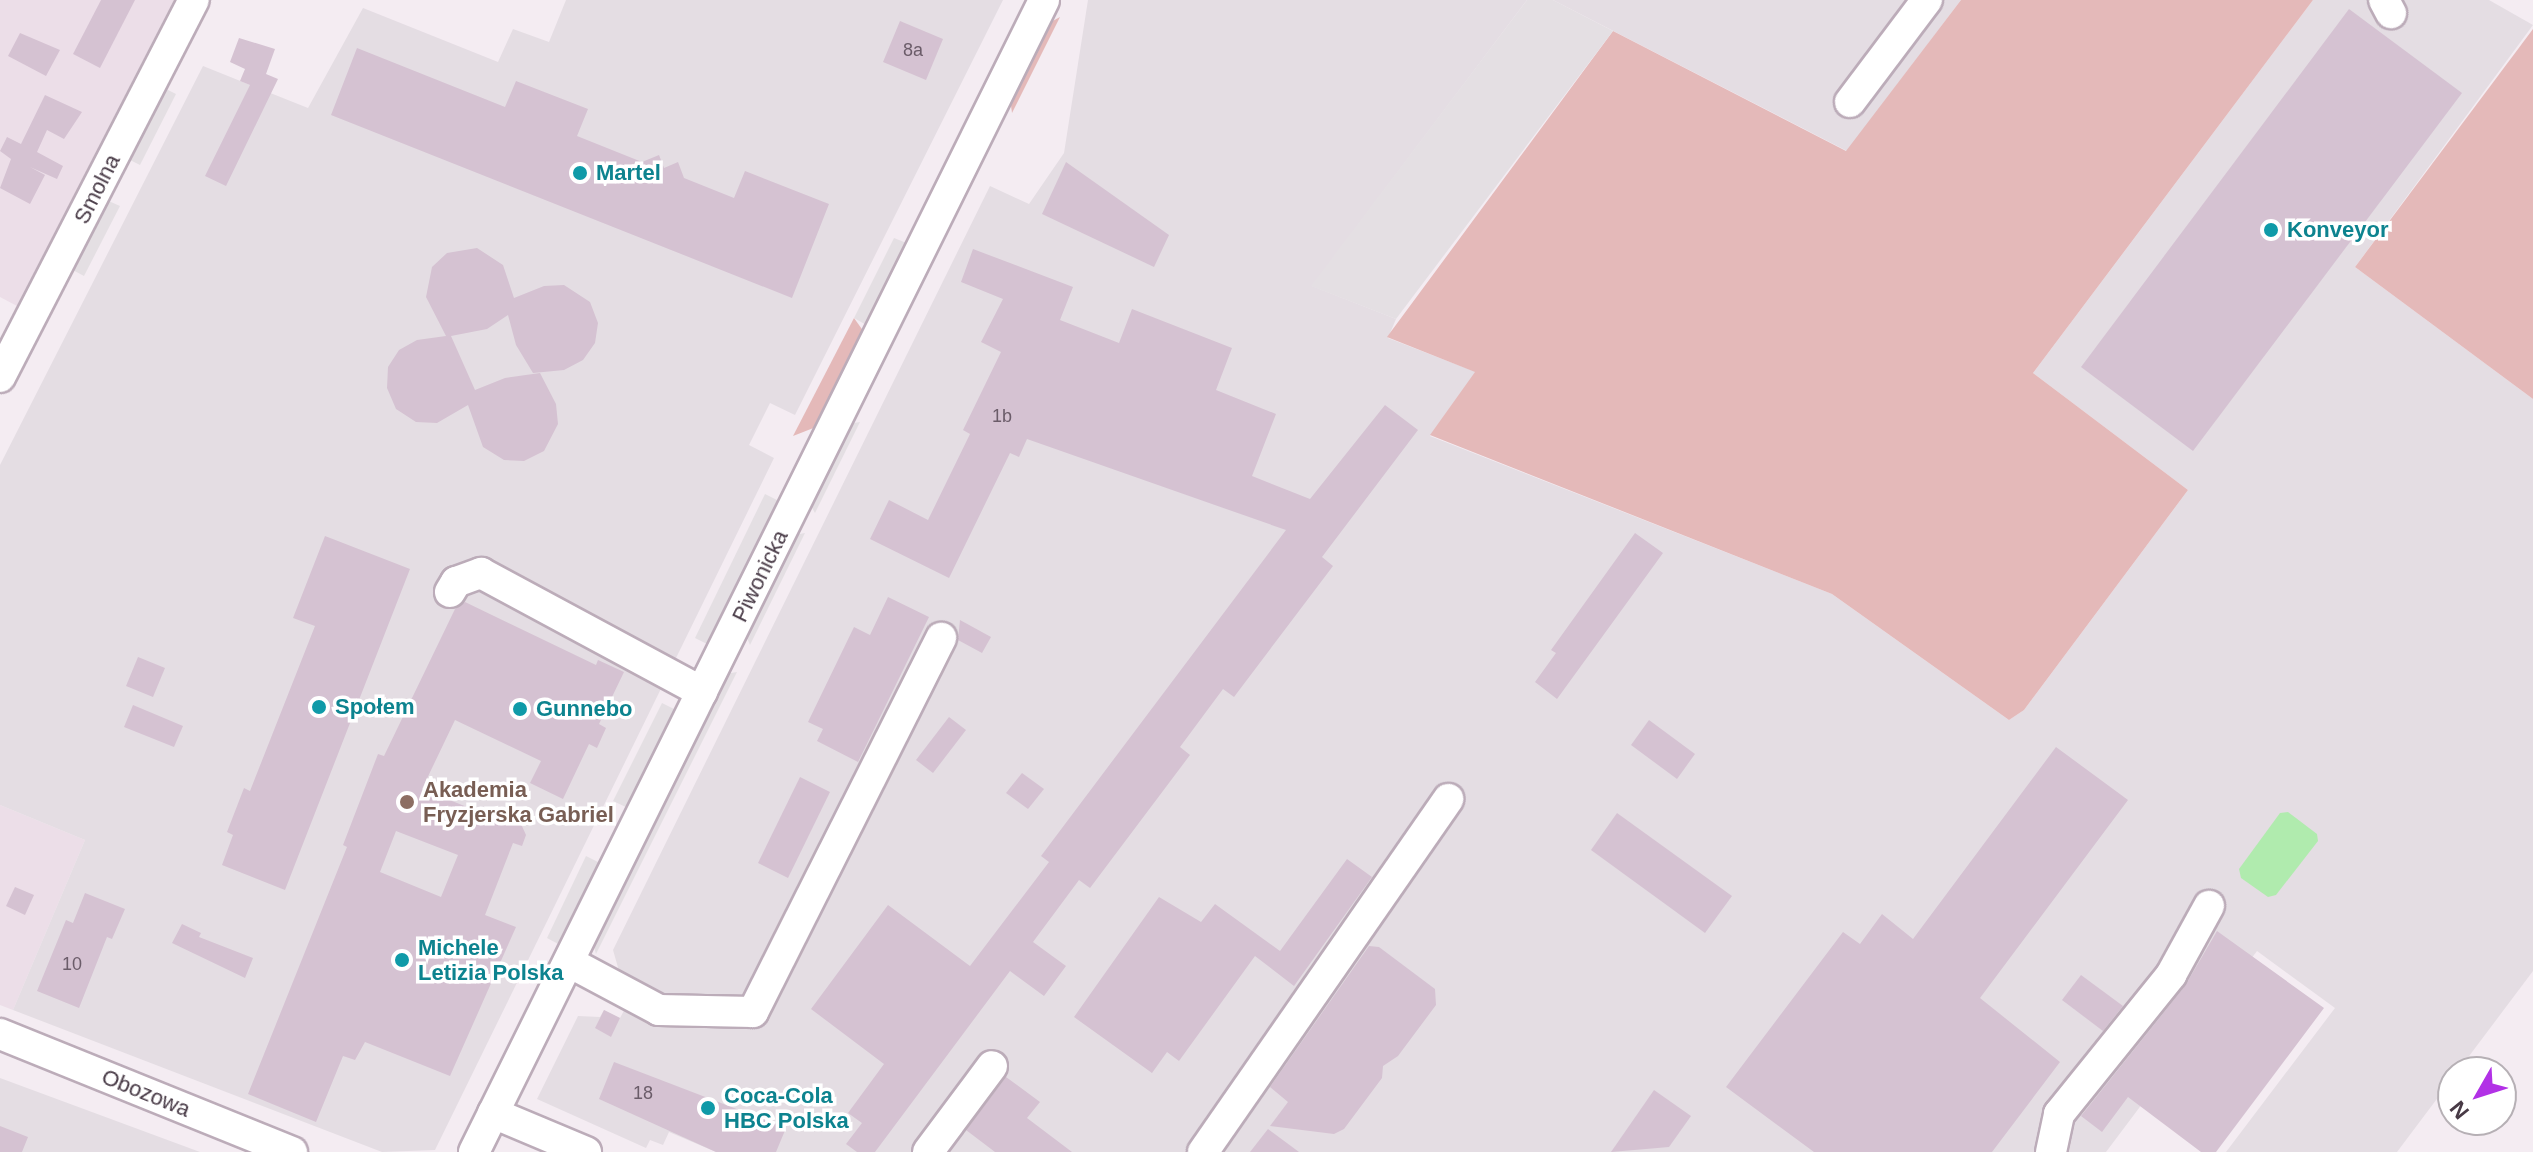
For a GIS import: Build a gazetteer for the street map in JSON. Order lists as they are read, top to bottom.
{
  "streets": {
    "street": ["Smolna", "Piwonicka", "Obozowa"]
  },
  "places": [
    "Martel",
    "Konveyor",
    "Społem",
    "Gunnebo",
    "Akademia Fryzjerska Gabriel",
    "Michele Letizia Polska",
    "Coca-Cola HBC Polska"
  ],
  "house_numbers": [
    "8a",
    "1b",
    "10",
    "18"
  ],
  "north": "bottom left"
}
